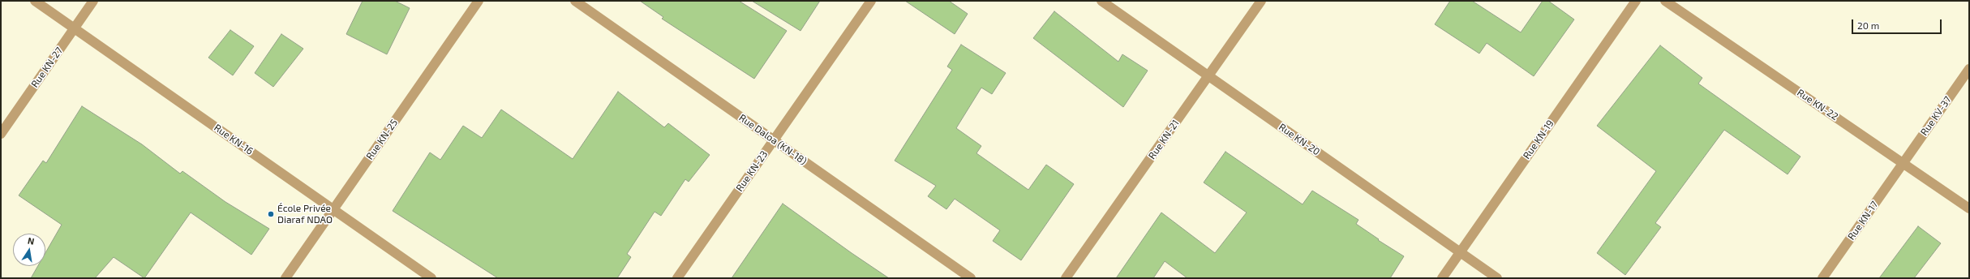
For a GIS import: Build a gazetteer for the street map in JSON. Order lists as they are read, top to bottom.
{
  "streets": {
    "street": [
      "Rue KN-27",
      "Rue KN-22",
      "Rue KV-37",
      "Rue KN-16",
      "Rue KN-25",
      "Rue Daloa (KN-18)",
      "Rue KN-21",
      "Rue KN-20",
      "Rue KN-19",
      "Rue KN-23",
      "Rue KN-17"
    ]
  },
  "crossings": [
    ["Rue KN-27", "Rue KN-16"],
    ["Rue KN-22", "Rue KV-37"],
    ["Rue KN-22", "Rue KN-17"],
    ["Rue KV-37", "Rue KN-17"],
    ["Rue KN-16", "Rue KN-25"],
    ["Rue Daloa (KN-18)", "Rue KN-23"],
    ["Rue KN-21", "Rue KN-20"],
    ["Rue KN-20", "Rue KN-19"]
  ],
  "places": ["École Privée Diaraf NDAO"],
  "scale_bar": "20 m",
  "north": "top"
}
